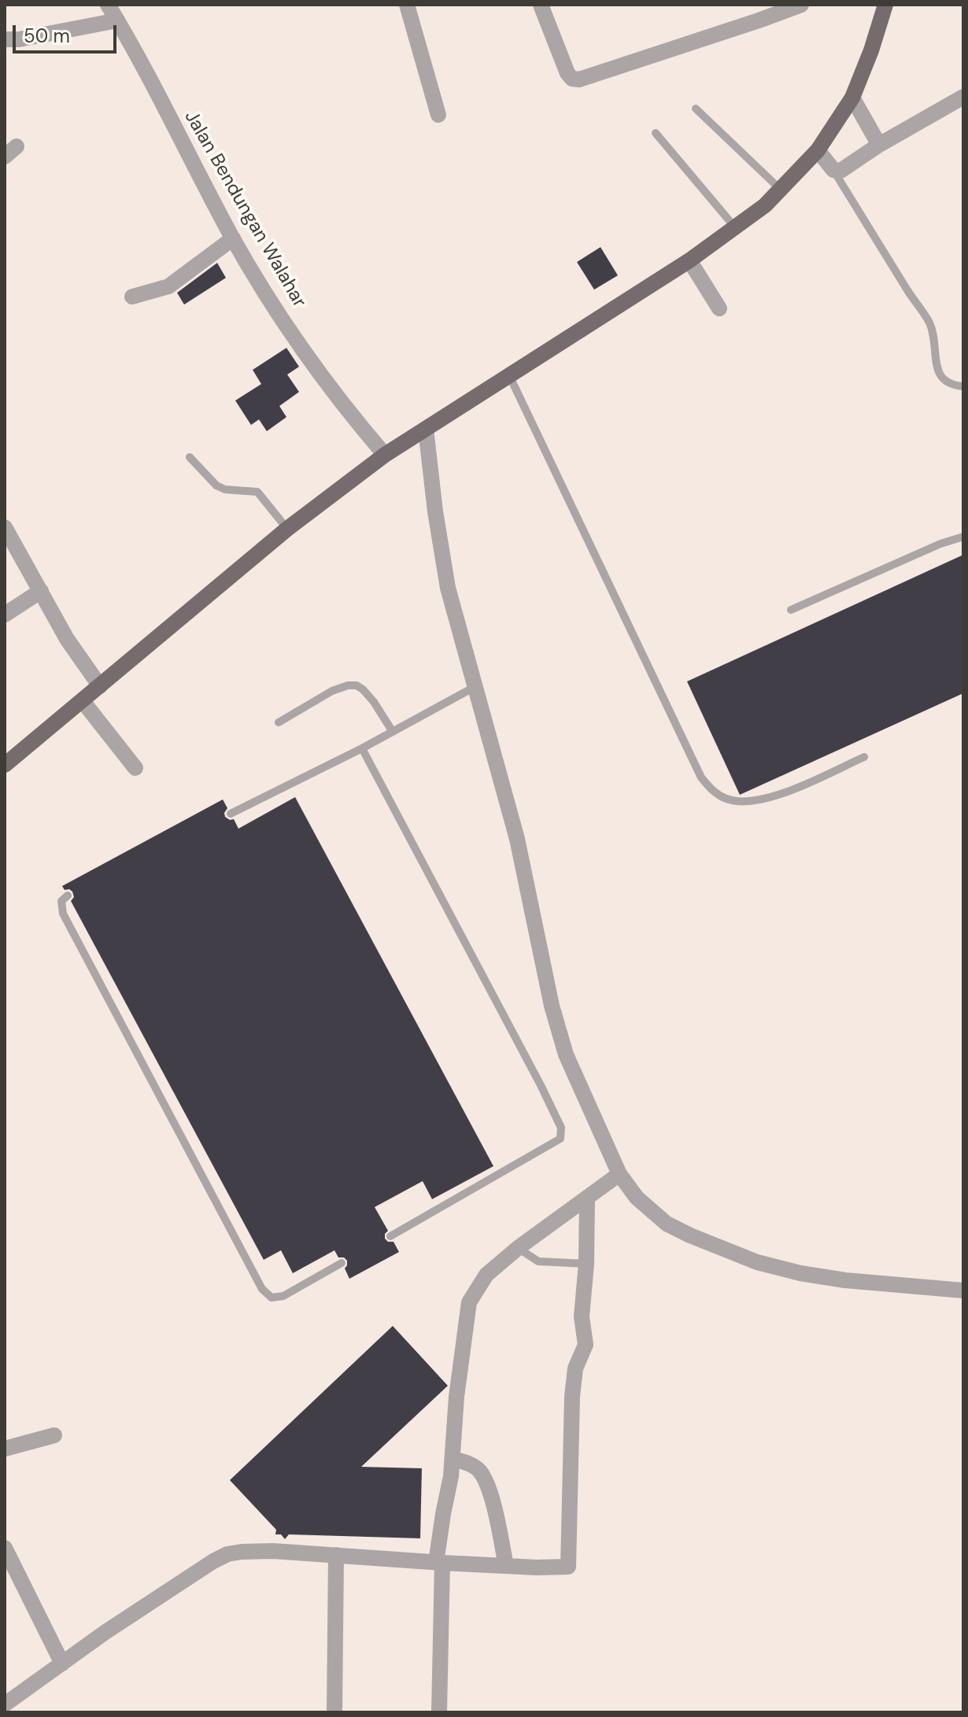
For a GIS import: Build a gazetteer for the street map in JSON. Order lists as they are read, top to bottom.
{
  "streets": {
    "street": ["Jalan Bendungan Walahar"]
  },
  "scale_bar": "50 m"
}
